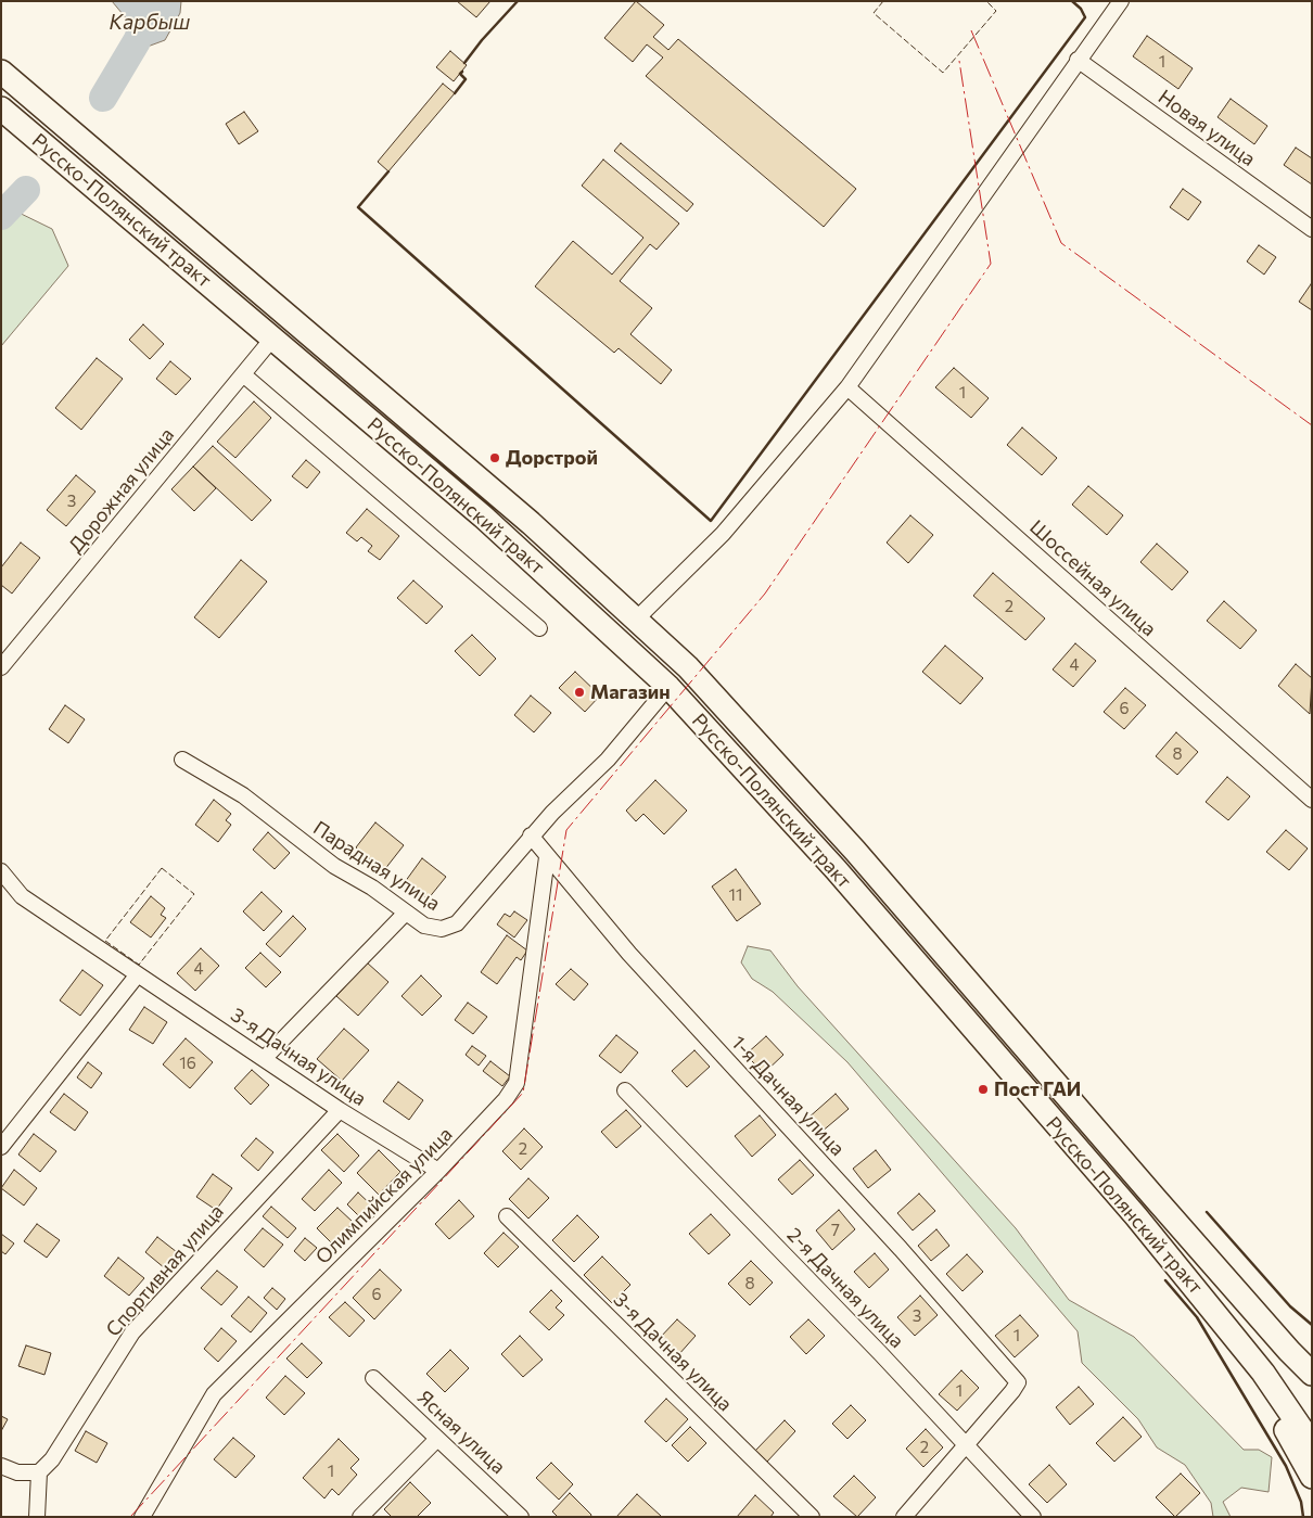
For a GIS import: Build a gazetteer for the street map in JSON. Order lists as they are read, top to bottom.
{
  "streets": {
    "main road": ["Русско-Полянский тракт"],
    "street": [
      "Новая улица",
      "Дорожная улица",
      "Шоссейная улица",
      "Парадная улица",
      "3-я Дачная улица",
      "1-я Дачная улица",
      "Олимпийская улица",
      "Спортивная улица",
      "2-я Дачная улица",
      "Ясная улица"
    ]
  },
  "crossings": [
    ["Русско-Полянский тракт", "Дорожная улица"],
    ["Русско-Полянский тракт", "Парадная улица"],
    ["Парадная улица", "1-я Дачная улица"],
    ["3-я Дачная улица", "Олимпийская улица"],
    ["3-я Дачная улица", "Спортивная улица"],
    ["1-я Дачная улица", "Олимпийская улица"],
    ["1-я Дачная улица", "2-я Дачная улица"]
  ],
  "water": ["Карбыш"],
  "places": ["Дорстрой", "Магазин", "Пост ГАИ"],
  "house_numbers": [
    "1",
    "1",
    "3",
    "2",
    "4",
    "6",
    "8",
    "11",
    "4",
    "16",
    "2",
    "7",
    "8",
    "6",
    "3",
    "1",
    "1",
    "2",
    "1"
  ]
}
